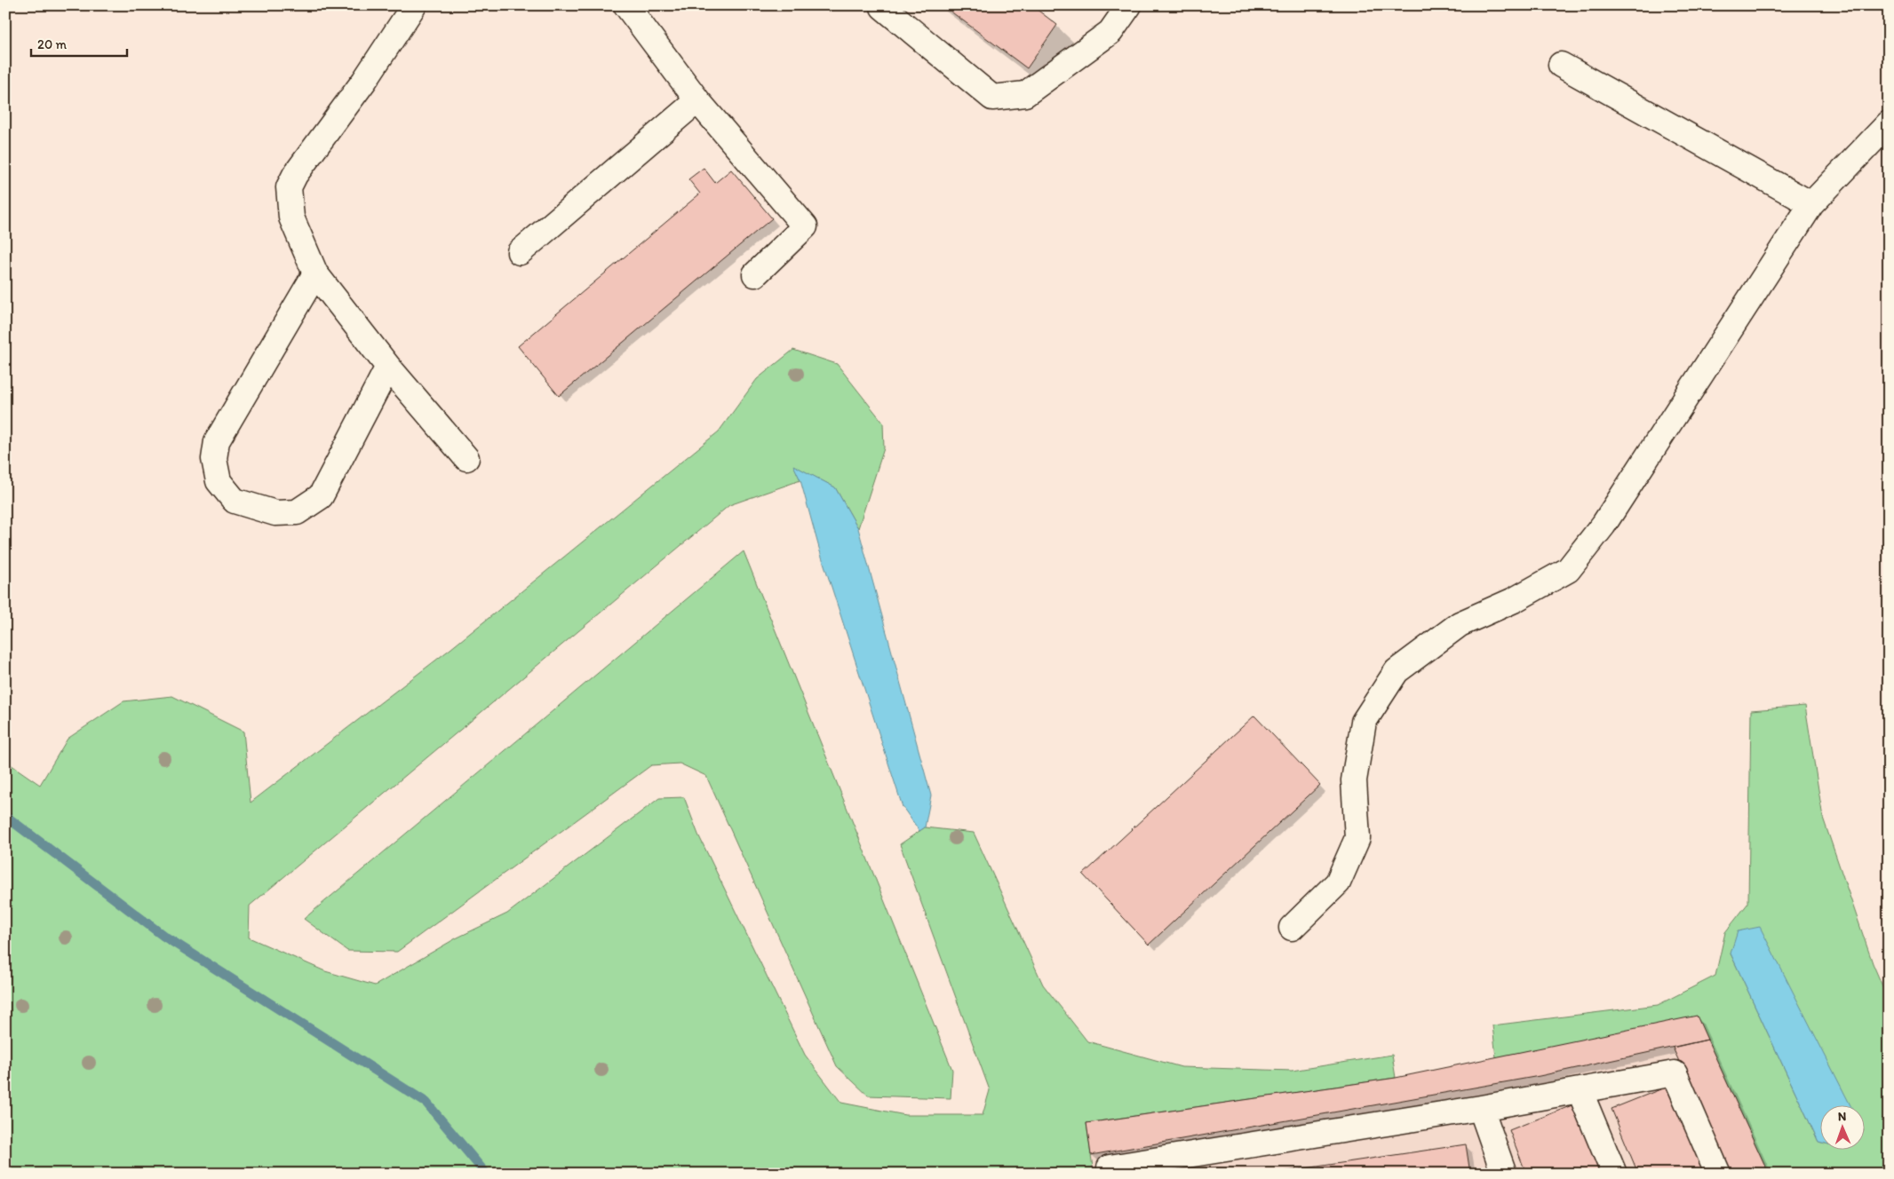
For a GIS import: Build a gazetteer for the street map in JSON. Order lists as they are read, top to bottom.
{
  "scale_bar": "20 m",
  "north": "top"
}
